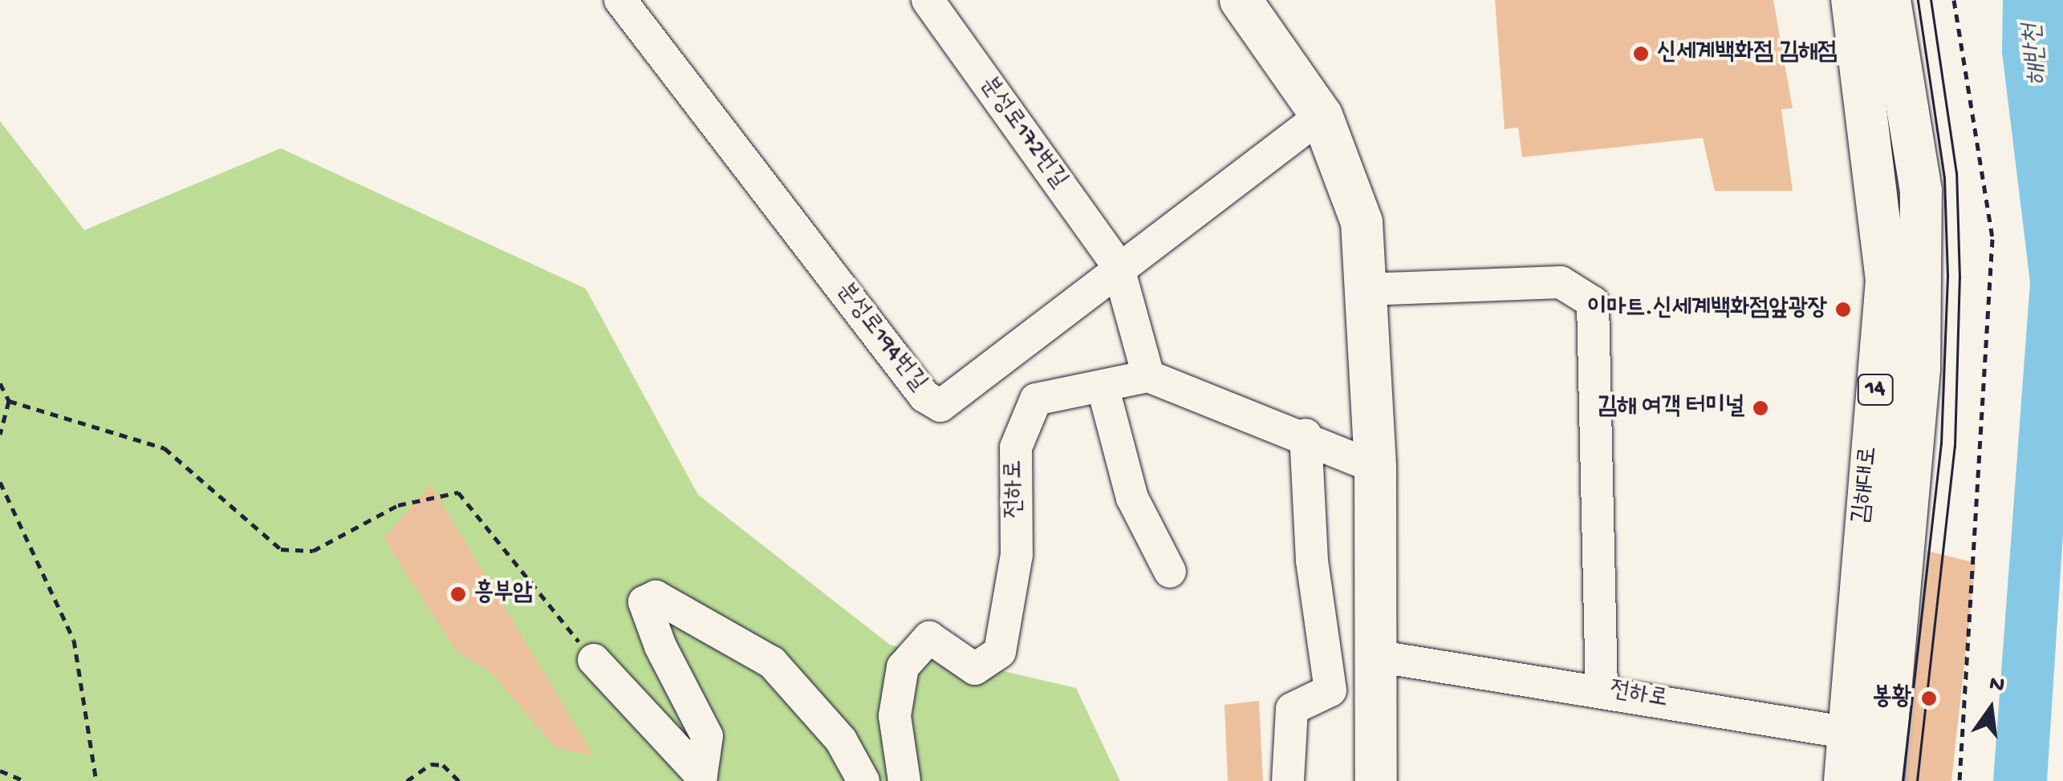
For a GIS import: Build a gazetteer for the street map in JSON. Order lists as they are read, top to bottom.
{
  "streets": {
    "main road": ["14", "김해대로"],
    "street": ["분성로172번길", "분성로194번길", "전하로"]
  },
  "crossings": [
    ["분성로172번길", "분성로194번길"],
    ["김해대로", "전하로"]
  ],
  "water": ["해반천"],
  "places": [
    "신세계백화점 김해점",
    "이마트.신세계백화점앞광장",
    "김해 여객 터미널",
    "흥부암",
    "봉황"
  ],
  "north": "top"
}
